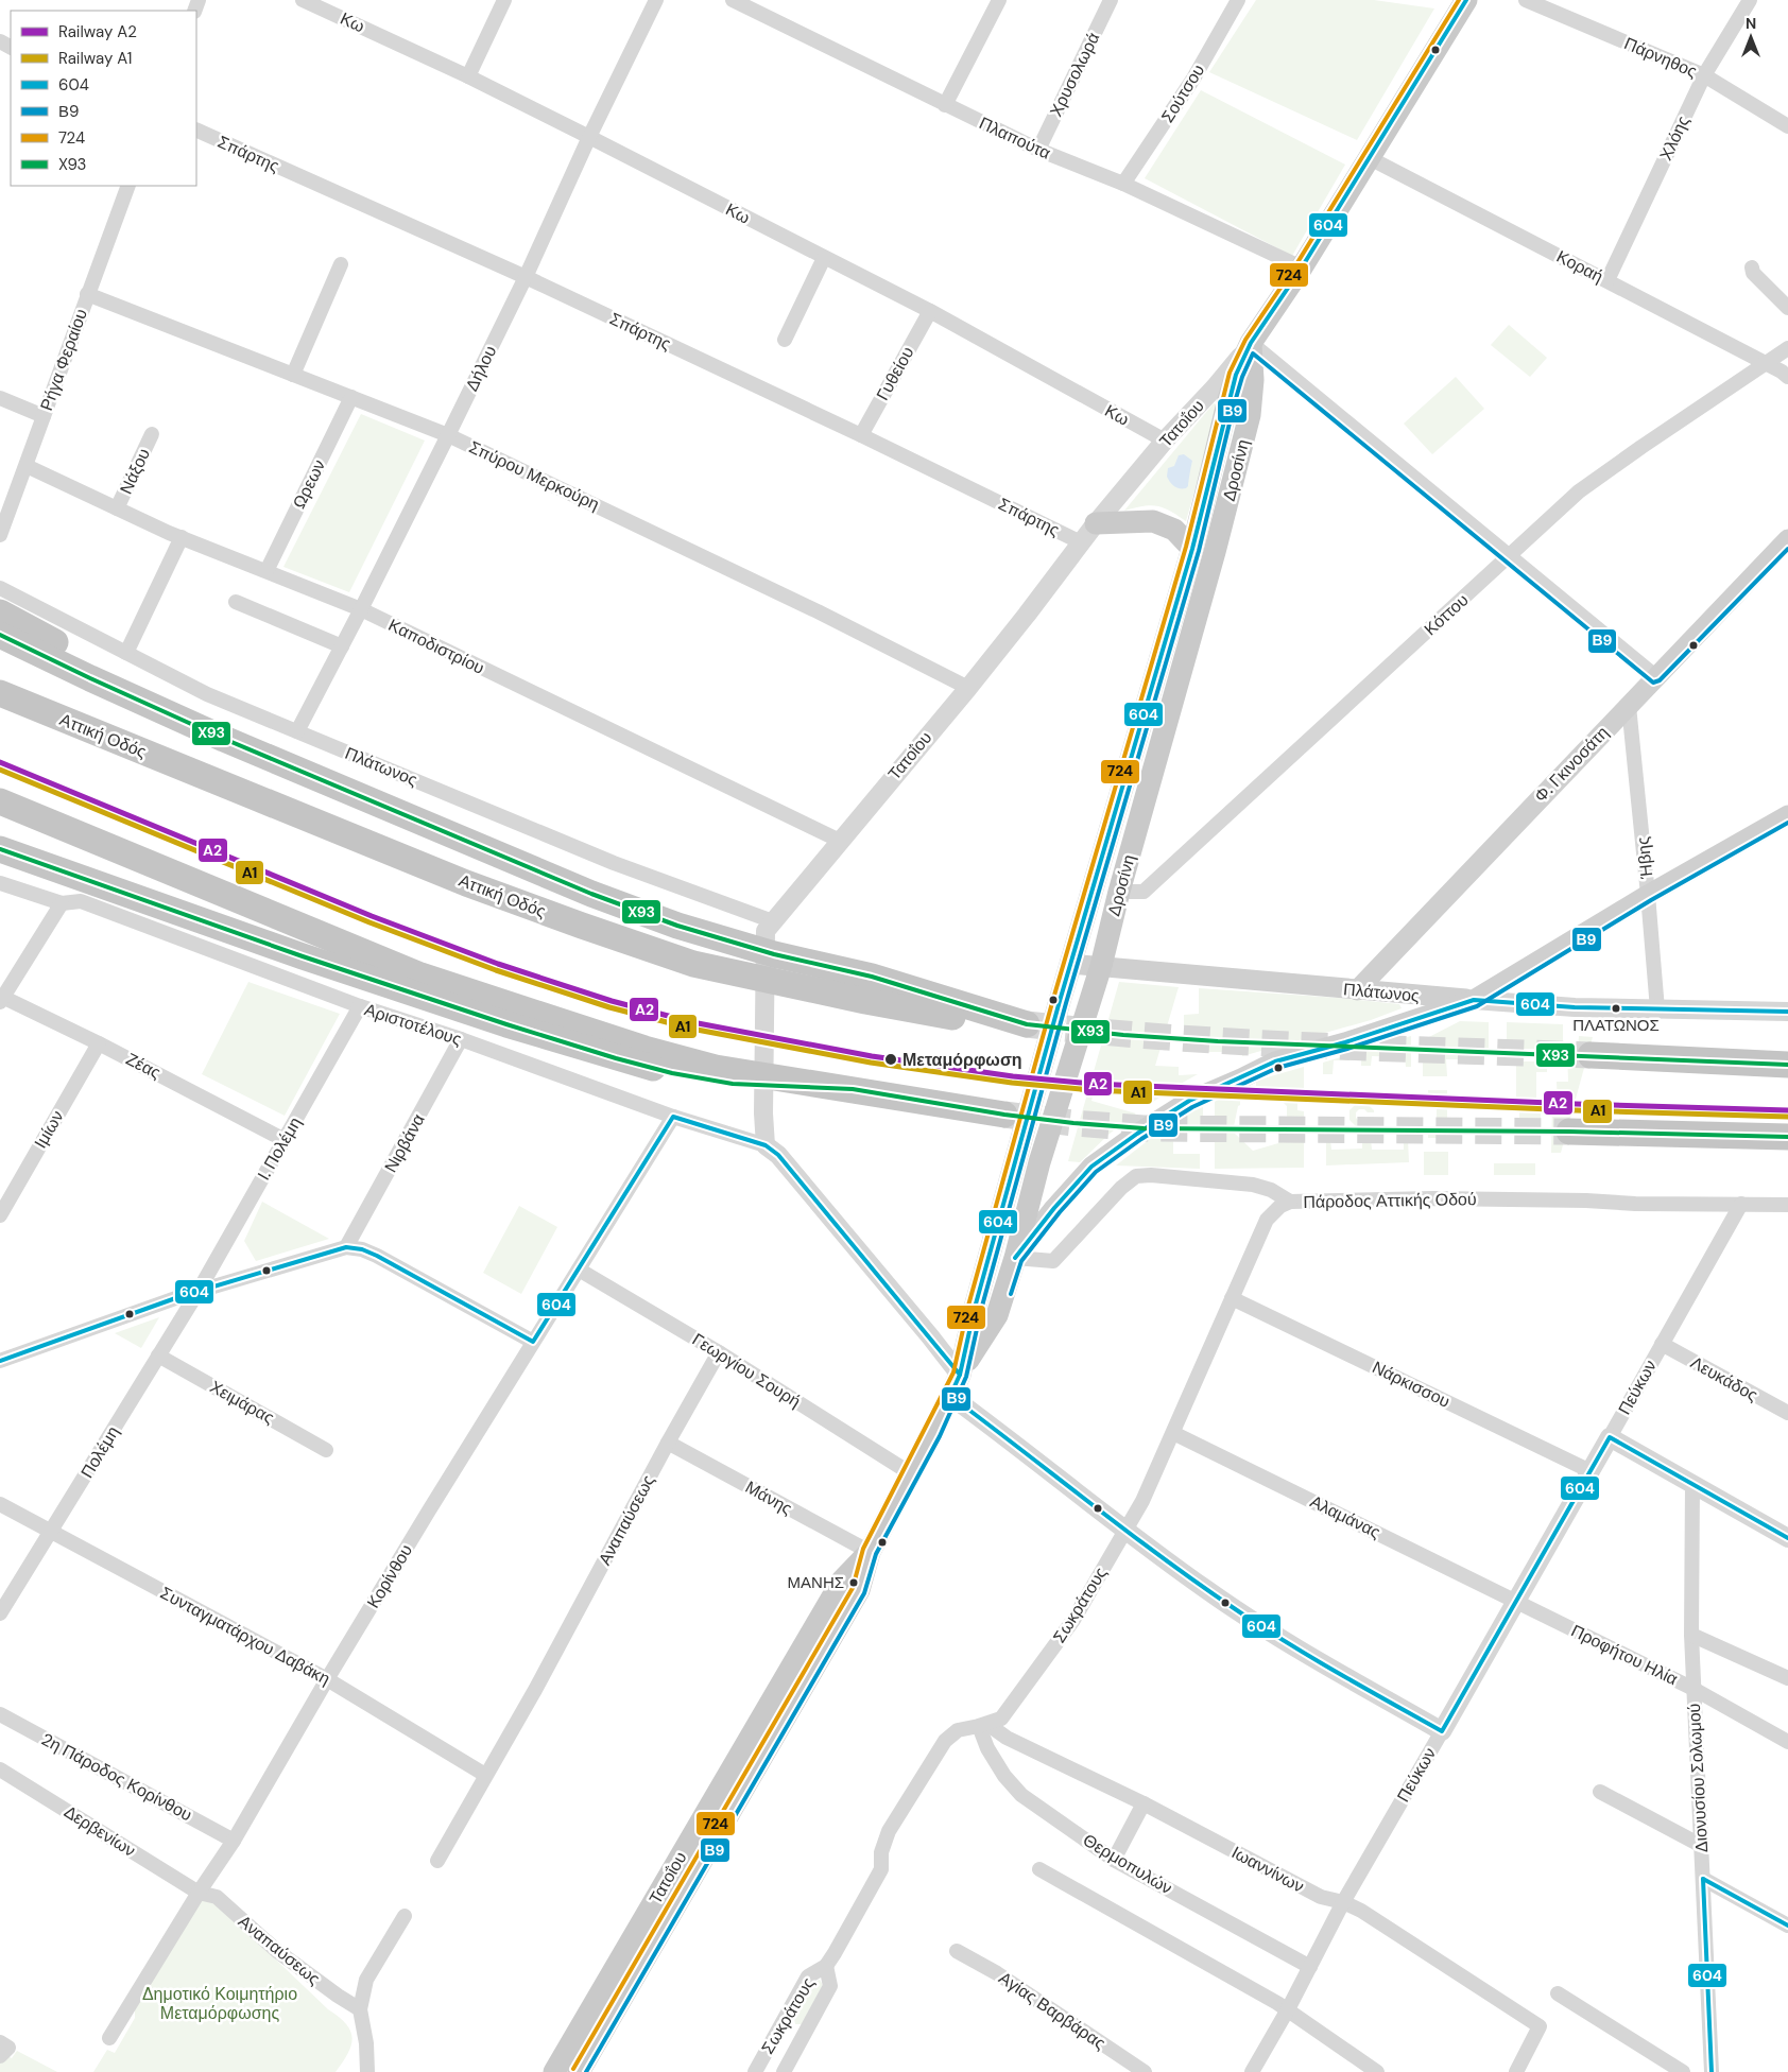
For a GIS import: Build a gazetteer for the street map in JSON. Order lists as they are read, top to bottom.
{
  "streets": {
    "highway": ["Αττική Οδός"],
    "main road": [
      "Τατοΐου",
      "Δροσίνη",
      "Φ. Γκινοσάτη",
      "Πλάτωνος"
    ],
    "street": [
      "Κω",
      "Πάρνηθος",
      "Χρυσολωρά",
      "Σούτσου",
      "Πλαπούτα",
      "Χλόης",
      "Σπάρτης",
      "Κοραή",
      "Ρήγα Φεραίου",
      "Δήλου",
      "Γυθείου",
      "Νάξου",
      "Σπύρου Μερκούρη",
      "Ωρεων",
      "Κόττου",
      "Καποδιστρίου",
      "Ήβης",
      "Αριστοτέλους",
      "Ζέας",
      "Ιμίων",
      "Νιρβάνα",
      "Ι. Πολέμη",
      "Πάροδος Αττικής Οδού",
      "Γεωργίου Σουρή",
      "Λευκάδος",
      "Νάρκισσου",
      "Πεύκων",
      "Χειμάρας",
      "Πολέμη",
      "Μάνης",
      "Αλαμάνας",
      "Αναπαύσεως",
      "Κορίνθου",
      "Σωκράτους",
      "Συνταγματάρχου Δαβάκη",
      "Προφήτου Ηλία",
      "2η Πάροδος Κορίνθου",
      "Διονυσίου Σολωμού",
      "Δερβενίων",
      "Θερμοπυλών",
      "Ιωαννίνων",
      "Αγίας Βαρβάρας"
    ]
  },
  "crossings": [
    ["Κω", "Δήλου"],
    ["Κω", "Γυθείου"],
    ["Κω", "Τατοΐου"],
    ["Πάρνηθος", "Χλόης"],
    ["Χρυσολωρά", "Πλαπούτα"],
    ["Σούτσου", "Πλαπούτα"],
    ["Πλαπούτα", "Τατοΐου"],
    ["Χλόης", "Κοραή"],
    ["Σπάρτης", "Δήλου"],
    ["Σπάρτης", "Γυθείου"],
    ["Σπάρτης", "Τατοΐου"],
    ["Κοραή", "Τατοΐου"],
    ["Κοραή", "Κόττου"],
    ["Ρήγα Φεραίου", "Σπύρου Μερκούρη"],
    ["Ρήγα Φεραίου", "Καποδιστρίου"],
    ["Δήλου", "Σπύρου Μερκούρη"],
    ["Δήλου", "Καποδιστρίου"],
    ["Δήλου", "Πλάτωνος"],
    ["Τατοΐου", "Δροσίνη"],
    ["Τατοΐου", "Σπύρου Μερκούρη"],
    ["Τατοΐου", "Καποδιστρίου"],
    ["Τατοΐου", "Πλάτωνος"],
    ["Τατοΐου", "Γεωργίου Σουρή"],
    ["Τατοΐου", "Μάνης"],
    ["Δροσίνη", "Κόττου"],
    ["Δροσίνη", "Πλάτωνος"],
    ["Δροσίνη", "Πάροδος Αττικής Οδού"],
    ["Νάξου", "Καποδιστρίου"],
    ["Σπύρου Μερκούρη", "Ωρεων"],
    ["Ωρεων", "Καποδιστρίου"],
    ["Φ. Γκινοσάτη", "Πλάτωνος"],
    ["Φ. Γκινοσάτη", "Ήβης"],
    ["Πλάτωνος", "Ήβης"],
    ["Αριστοτέλους", "Νιρβάνα"],
    ["Αριστοτέλους", "Ι. Πολέμη"],
    ["Αριστοτέλους", "Κορίνθου"],
    ["Ζέας", "Ιμίων"],
    ["Ζέας", "Ι. Πολέμη"],
    ["Ι. Πολέμη", "Πολέμη"],
    ["Πάροδος Αττικής Οδού", "Πεύκων"],
    ["Πάροδος Αττικής Οδού", "Σωκράτους"],
    ["Γεωργίου Σουρή", "Αναπαύσεως"],
    ["Γεωργίου Σουρή", "Κορίνθου"],
    ["Λευκάδος", "Πεύκων"],
    ["Νάρκισσου", "Πεύκων"],
    ["Νάρκισσου", "Σωκράτους"],
    ["Πεύκων", "Αλαμάνας"],
    ["Πεύκων", "Προφήτου Ηλία"],
    ["Πεύκων", "Θερμοπυλών"],
    ["Πεύκων", "Ιωαννίνων"],
    ["Χειμάρας", "Πολέμη"],
    ["Πολέμη", "Συνταγματάρχου Δαβάκη"],
    ["Μάνης", "Αναπαύσεως"],
    ["Αλαμάνας", "Σωκράτους"],
    ["Αλαμάνας", "Προφήτου Ηλία"],
    ["Αναπαύσεως", "Κορίνθου"],
    ["Αναπαύσεως", "Συνταγματάρχου Δαβάκη"],
    ["Αναπαύσεως", "Δερβενίων"],
    ["Κορίνθου", "Συνταγματάρχου Δαβάκη"],
    ["Κορίνθου", "2η Πάροδος Κορίνθου"],
    ["Κορίνθου", "Δερβενίων"],
    ["Σωκράτους", "Θερμοπυλών"],
    ["Σωκράτους", "Ιωαννίνων"],
    ["Προφήτου Ηλία", "Διονυσίου Σολωμού"],
    ["Θερμοπυλών", "Ιωαννίνων"]
  ],
  "parks": ["Δημοτικό Κοιμητήριο Μεταμόρφωσης"],
  "places": ["ΠΛΑΤΩΝΟΣ", "Μεταμόρφωση", "ΜΑΝΗΣ"],
  "lines": [
    "transit line 604",
    "transit line 724",
    "transit line Β9",
    "transit line X93",
    "rail line A2",
    "rail line A1"
  ],
  "legend": [
    "Railway A2",
    "Railway A1",
    "604",
    "Β9",
    "724",
    "X93"
  ],
  "north": "top"
}
